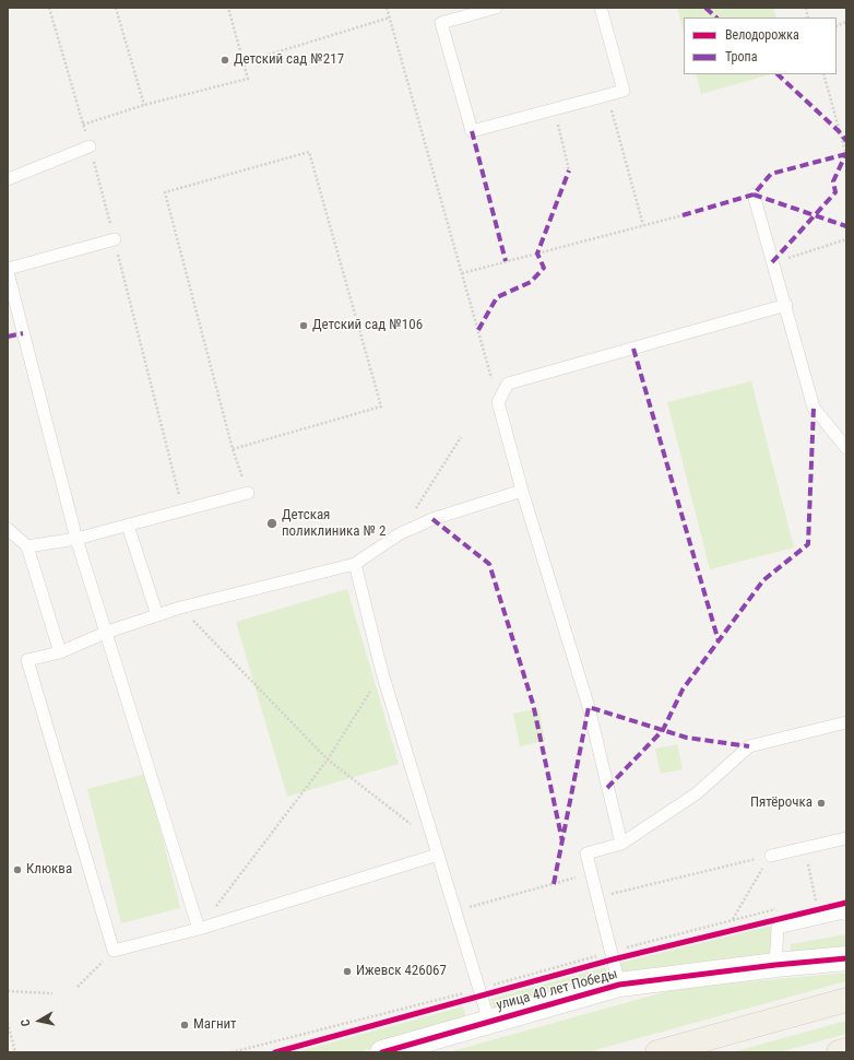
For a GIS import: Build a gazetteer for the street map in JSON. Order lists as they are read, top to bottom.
{
  "streets": {
    "street": ["улица 40 лет Победы"]
  },
  "places": [
    "Детский сад №217",
    "Детский сад №106",
    "Детская поликлиника № 2",
    "Пятёрочка",
    "Клюква",
    "Ижевск 426067",
    "Магнит"
  ],
  "legend": ["Велодорожка", "Тропа"],
  "north": "left"
}
